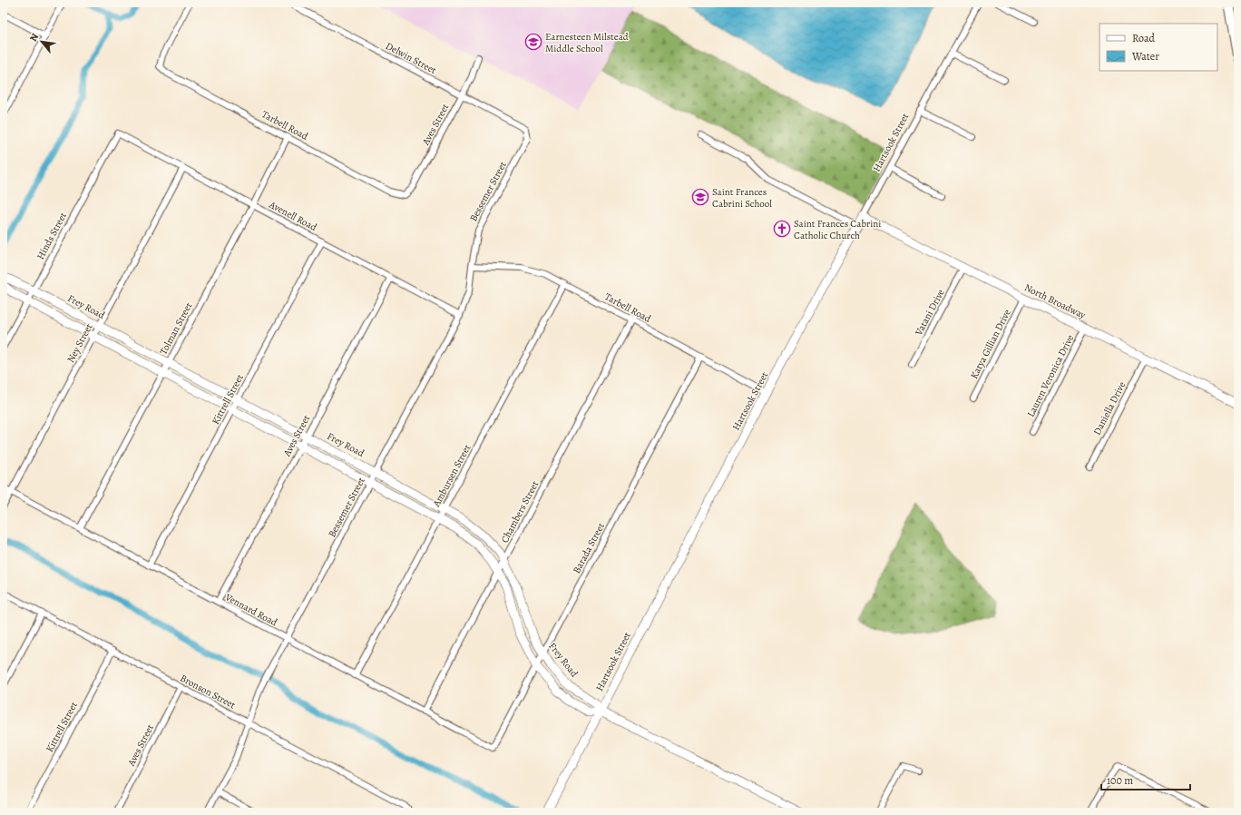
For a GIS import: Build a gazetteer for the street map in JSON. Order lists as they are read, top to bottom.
{
  "streets": {
    "street": [
      "Delwin Street",
      "Aves Street",
      "Tarbell Road",
      "Hartsook Street",
      "Bessemer Street",
      "Avenell Road",
      "Hinds Street",
      "North Broadway",
      "Frey Road",
      "Vatani Drive",
      "Tolman Street",
      "Ney Street",
      "Katya Gillian Drive",
      "Lauren Veronica Drive",
      "Kittrell Street",
      "Daniella Drive",
      "Ambursen Street",
      "Chambers Street",
      "Barada Street",
      "Vennard Road",
      "Bronson Street"
    ]
  },
  "crossings": [
    ["Delwin Street", "Aves Street"],
    ["Delwin Street", "Bessemer Street"],
    ["Aves Street", "Tarbell Road"],
    ["Aves Street", "Avenell Road"],
    ["Aves Street", "Frey Road"],
    ["Aves Street", "Vennard Road"],
    ["Aves Street", "Bronson Street"],
    ["Tarbell Road", "Hartsook Street"],
    ["Tarbell Road", "Bessemer Street"],
    ["Tarbell Road", "Tolman Street"],
    ["Tarbell Road", "Ambursen Street"],
    ["Tarbell Road", "Chambers Street"],
    ["Tarbell Road", "Barada Street"],
    ["Hartsook Street", "North Broadway"],
    ["Hartsook Street", "Frey Road"],
    ["Bessemer Street", "Avenell Road"],
    ["Bessemer Street", "Frey Road"],
    ["Bessemer Street", "Vennard Road"],
    ["Bessemer Street", "Bronson Street"],
    ["Avenell Road", "Hinds Street"],
    ["Avenell Road", "Tolman Street"],
    ["Avenell Road", "Ney Street"],
    ["Avenell Road", "Kittrell Street"],
    ["Hinds Street", "Frey Road"],
    ["North Broadway", "Vatani Drive"],
    ["North Broadway", "Katya Gillian Drive"],
    ["North Broadway", "Lauren Veronica Drive"],
    ["North Broadway", "Daniella Drive"],
    ["Frey Road", "Tolman Street"],
    ["Frey Road", "Ney Street"],
    ["Frey Road", "Kittrell Street"],
    ["Frey Road", "Ambursen Street"],
    ["Frey Road", "Chambers Street"],
    ["Frey Road", "Barada Street"],
    ["Tolman Street", "Vennard Road"],
    ["Ney Street", "Vennard Road"],
    ["Kittrell Street", "Vennard Road"],
    ["Kittrell Street", "Bronson Street"],
    ["Ambursen Street", "Vennard Road"],
    ["Chambers Street", "Vennard Road"],
    ["Barada Street", "Vennard Road"]
  ],
  "places": {
    "school or university": ["Earnesteen Milstead Middle School", "Saint Frances Cabrini School"],
    "church": ["Saint Frances Cabrini Catholic Church"]
  },
  "legend": ["Road", "Water"],
  "scale_bar": "100 m",
  "north": "top left"
}
